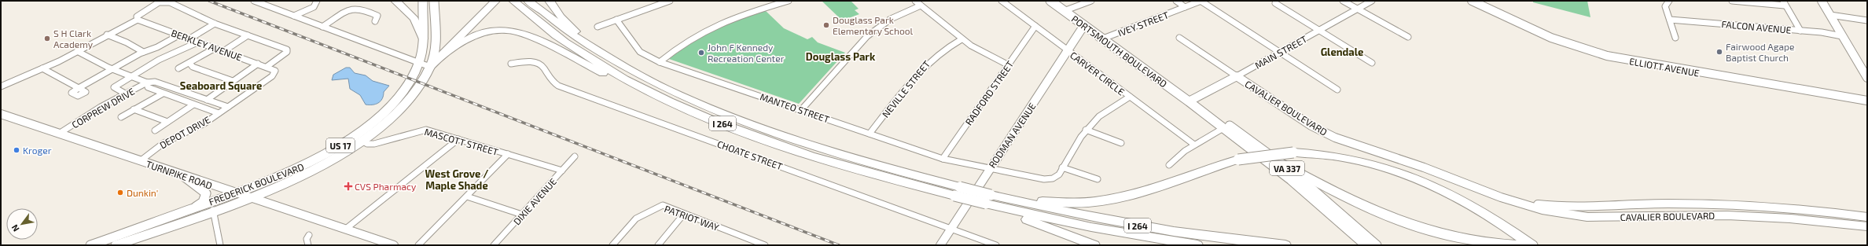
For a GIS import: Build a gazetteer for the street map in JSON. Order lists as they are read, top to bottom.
{
  "streets": {
    "highway": ["I 264"],
    "main road": [
      "PORTSMOUTH BOULEVARD",
      "US 17",
      "VA 337",
      "FREDERICK BOULEVARD"
    ],
    "street": [
      "IVEY STREET",
      "FALCON AVENUE",
      "BERKLEY AVENUE",
      "MAIN STREET",
      "ELLIOTT AVENUE",
      "CARVER CIRCLE",
      "NEVILLE STREET",
      "RADFORD STREET",
      "CORPREW DRIVE",
      "MANTEO STREET",
      "CAVALIER BOULEVARD",
      "DEPOT DRIVE",
      "RODMAN AVENUE",
      "MASCOTT STREET",
      "CHOATE STREET",
      "TURNPIKE ROAD",
      "DIXIE AVENUE",
      "PATRIOT WAY"
    ]
  },
  "crossings": [
    ["IVEY STREET", "PORTSMOUTH BOULEVARD"],
    ["BERKLEY AVENUE", "DEPOT DRIVE"],
    ["PORTSMOUTH BOULEVARD", "MAIN STREET"],
    ["PORTSMOUTH BOULEVARD", "RODMAN AVENUE"],
    ["MAIN STREET", "CAVALIER BOULEVARD"],
    ["CARVER CIRCLE", "RADFORD STREET"],
    ["CARVER CIRCLE", "MANTEO STREET"],
    ["CARVER CIRCLE", "RODMAN AVENUE"],
    ["NEVILLE STREET", "MANTEO STREET"],
    ["RADFORD STREET", "MANTEO STREET"],
    ["CORPREW DRIVE", "TURNPIKE ROAD"],
    ["MANTEO STREET", "RODMAN AVENUE"],
    ["DEPOT DRIVE", "TURNPIKE ROAD"],
    ["RODMAN AVENUE", "CHOATE STREET"],
    ["MASCOTT STREET", "FREDERICK BOULEVARD"],
    ["MASCOTT STREET", "DIXIE AVENUE"],
    ["TURNPIKE ROAD", "FREDERICK BOULEVARD"]
  ],
  "districts": [
    "Glendale",
    "Douglass Park",
    "Seaboard Square",
    "West Grove / Maple Shade"
  ],
  "places": {
    "other": [
      "Douglass Park Elementary School",
      "S H Clark Academy",
      "Fairwood Agape Baptist Church",
      "John F Kennedy Recreation Center",
      "Kroger",
      "Dunkin'"
    ],
    "health": ["CVS Pharmacy"]
  },
  "north": "bottom left"
}
